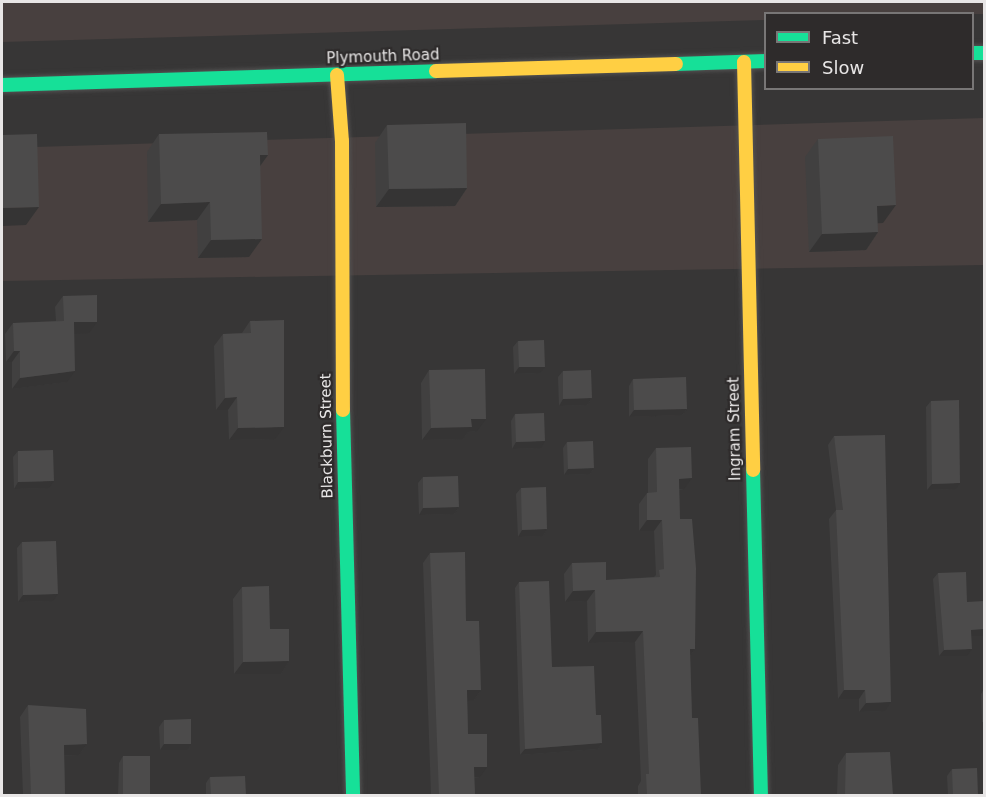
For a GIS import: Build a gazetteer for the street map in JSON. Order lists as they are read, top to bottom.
{
  "streets": {
    "street": ["Plymouth Road", "Ingram Street", "Blackburn Street"]
  },
  "crossings": [
    ["Plymouth Road", "Ingram Street"],
    ["Plymouth Road", "Blackburn Street"]
  ],
  "legend": ["Fast", "Slow"]
}
